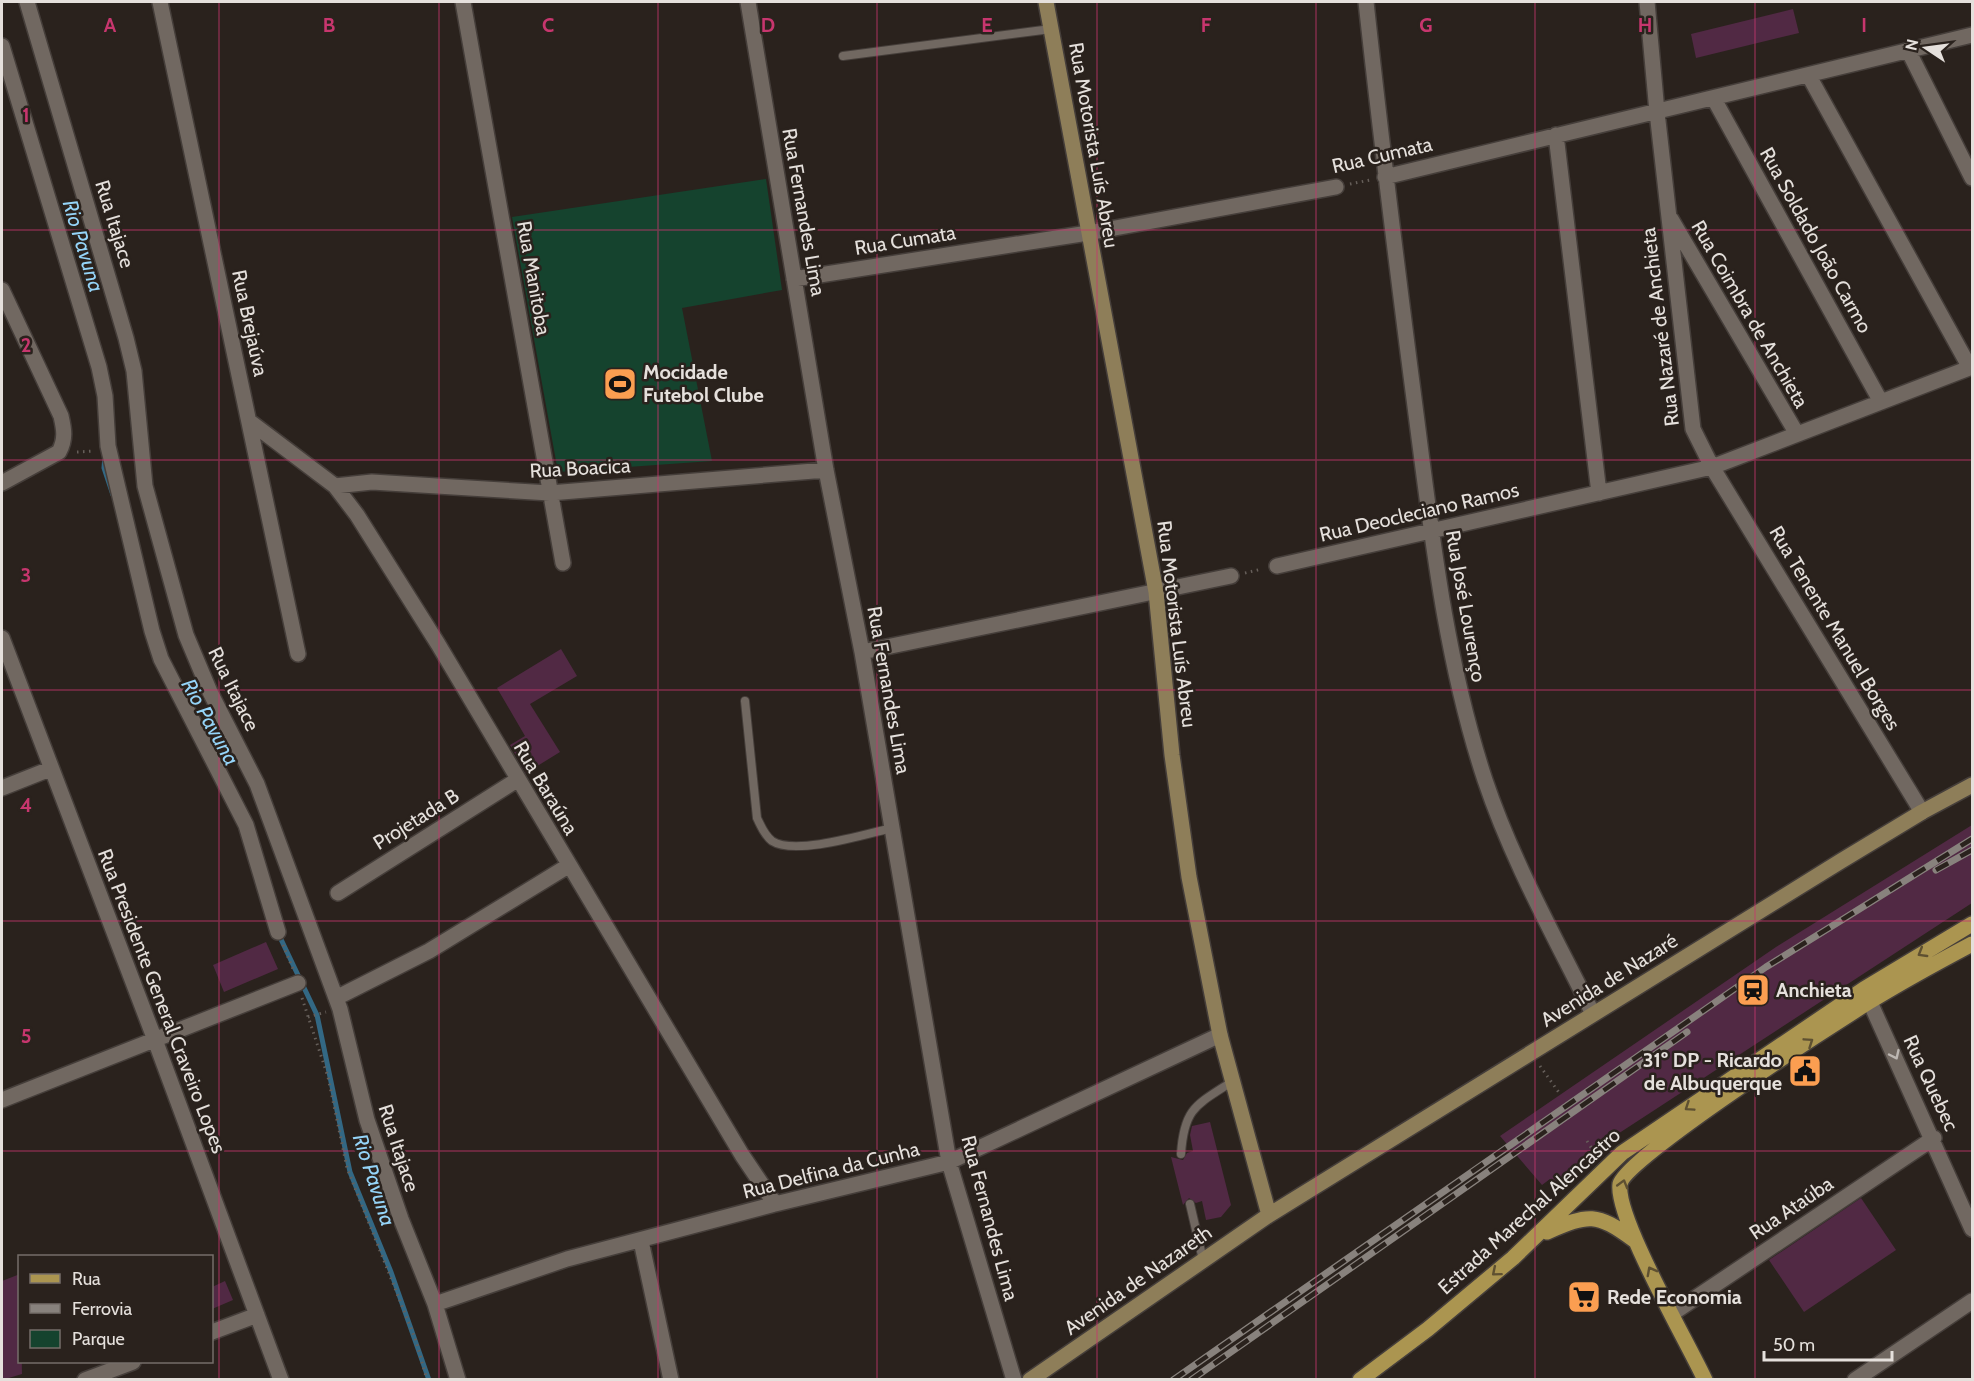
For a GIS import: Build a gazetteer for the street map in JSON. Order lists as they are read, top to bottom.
{
  "streets": {
    "main road": [
      "Rua Motorista Luís Abreu",
      "Avenida de Nazaré",
      "Estrada Marechal Alencastro",
      "Avenida de Nazareth"
    ],
    "street": [
      "Rua Cumata",
      "Rua Fernandes Lima",
      "Rua Itajace",
      "Rua Soldado João Carmo",
      "Rua Manitoba",
      "Rua Coimbra de Anchieta",
      "Rua Brejaúva",
      "Rua Nazaré de Anchieta",
      "Rua Boacica",
      "Rua Deocleciano Ramos",
      "Rua José Lourenço",
      "Rua Tenente Manuel Borges",
      "Rua Baraúna",
      "Projetada B",
      "Rua Presidente General Craveiro Lopes",
      "Rua Quebec",
      "Rua Delfina da Cunha",
      "Rua Ataúba"
    ]
  },
  "crossings": [
    ["Rua Motorista Luís Abreu", "Rua Cumata"],
    ["Rua Motorista Luís Abreu", "Avenida de Nazaré"],
    ["Rua Motorista Luís Abreu", "Rua Delfina da Cunha"],
    ["Rua Motorista Luís Abreu", "Avenida de Nazareth"],
    ["Rua Cumata", "Rua Fernandes Lima"],
    ["Rua Cumata", "Rua Soldado João Carmo"],
    ["Rua Cumata", "Rua Nazaré de Anchieta"],
    ["Rua Cumata", "Rua José Lourenço"],
    ["Rua Fernandes Lima", "Rua Boacica"],
    ["Rua Fernandes Lima", "Rua Delfina da Cunha"],
    ["Rua Itajace", "Rua Delfina da Cunha"],
    ["Rua Soldado João Carmo", "Rua Deocleciano Ramos"],
    ["Rua Manitoba", "Rua Boacica"],
    ["Rua Coimbra de Anchieta", "Rua Nazaré de Anchieta"],
    ["Rua Coimbra de Anchieta", "Rua Deocleciano Ramos"],
    ["Rua Brejaúva", "Rua Baraúna"],
    ["Rua Nazaré de Anchieta", "Rua Deocleciano Ramos"],
    ["Rua Nazaré de Anchieta", "Rua Tenente Manuel Borges"],
    ["Rua Boacica", "Rua Baraúna"],
    ["Rua Deocleciano Ramos", "Rua José Lourenço"],
    ["Rua Deocleciano Ramos", "Rua Tenente Manuel Borges"],
    ["Rua José Lourenço", "Avenida de Nazaré"],
    ["Rua Tenente Manuel Borges", "Avenida de Nazaré"],
    ["Rua Baraúna", "Projetada B"],
    ["Rua Baraúna", "Rua Delfina da Cunha"],
    ["Avenida de Nazaré", "Avenida de Nazareth"],
    ["Rua Quebec", "Rua Ataúba"],
    ["Rua Quebec", "Estrada Marechal Alencastro"],
    ["Rua Ataúba", "Estrada Marechal Alencastro"]
  ],
  "one_way": ["Rua Quebec"],
  "water": ["Rio Pavuna"],
  "places": {
    "sports": ["Mocidade Futebol Clube"],
    "station": ["Anchieta"],
    "public building": ["31º DP - Ricardo de Albuquerque"],
    "supermarket": ["Rede Economia"]
  },
  "legend": ["Rua", "Ferrovia", "Parque"],
  "scale_bar": "50 m",
  "north": "left",
  "grid": {
    "columns": [
      "A",
      "B",
      "C",
      "D",
      "E",
      "F",
      "G",
      "H",
      "I"
    ],
    "rows": [
      "1",
      "2",
      "3",
      "4",
      "5"
    ]
  }
}
